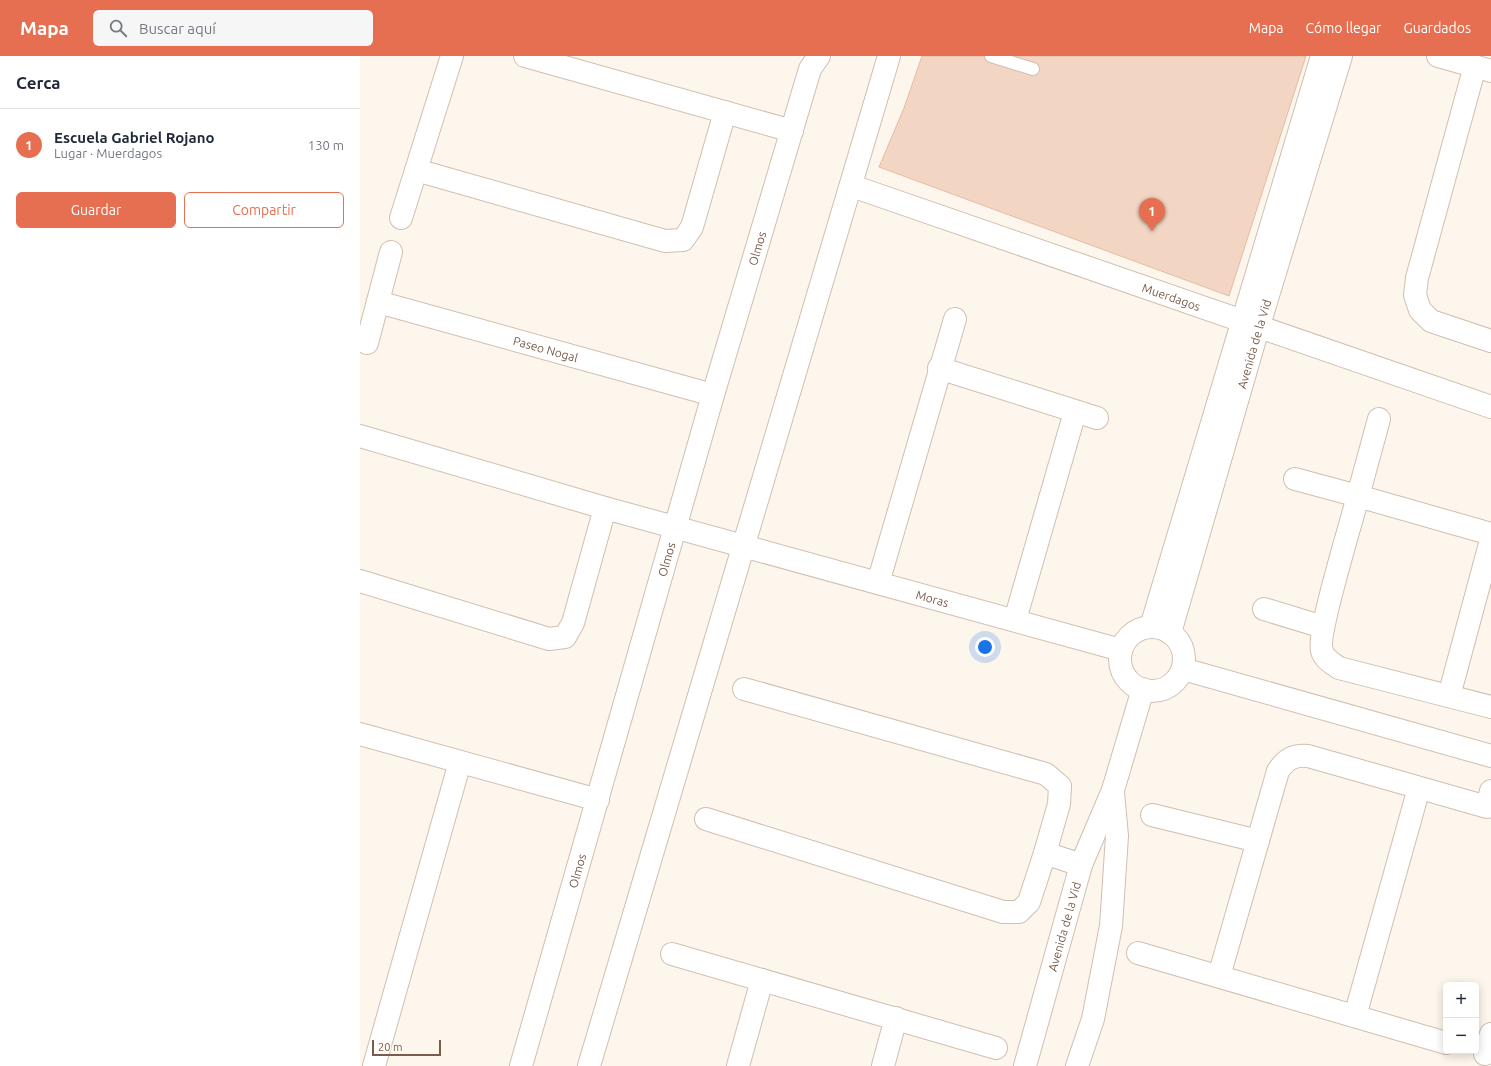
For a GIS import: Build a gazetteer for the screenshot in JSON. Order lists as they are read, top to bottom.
{
  "streets": {
    "street": [
      "Olmos",
      "Muerdagos",
      "Avenida de la Vid",
      "Paseo Nogal",
      "Moras"
    ]
  },
  "crossings": [
    ["Olmos", "Paseo Nogal"],
    ["Olmos", "Moras"],
    ["Muerdagos", "Avenida de la Vid"],
    ["Avenida de la Vid", "Moras"]
  ],
  "scale_bar": "20 m",
  "page": {
    "header": "Mapa",
    "search": "Buscar aquí",
    "nav": ["Mapa", "Cómo llegar", "Guardados"],
    "heading": "Cerca",
    "list": [
      {
        "mark": "1",
        "name": "Escuela Gabriel Rojano",
        "note": "Lugar · Muerdagos",
        "value": "130 m"
      }
    ],
    "buttons": ["Guardar", "Compartir"],
    "pins": "1",
    "map_buttons": ["+", "−"],
    "scale": "20 m"
  }
}
